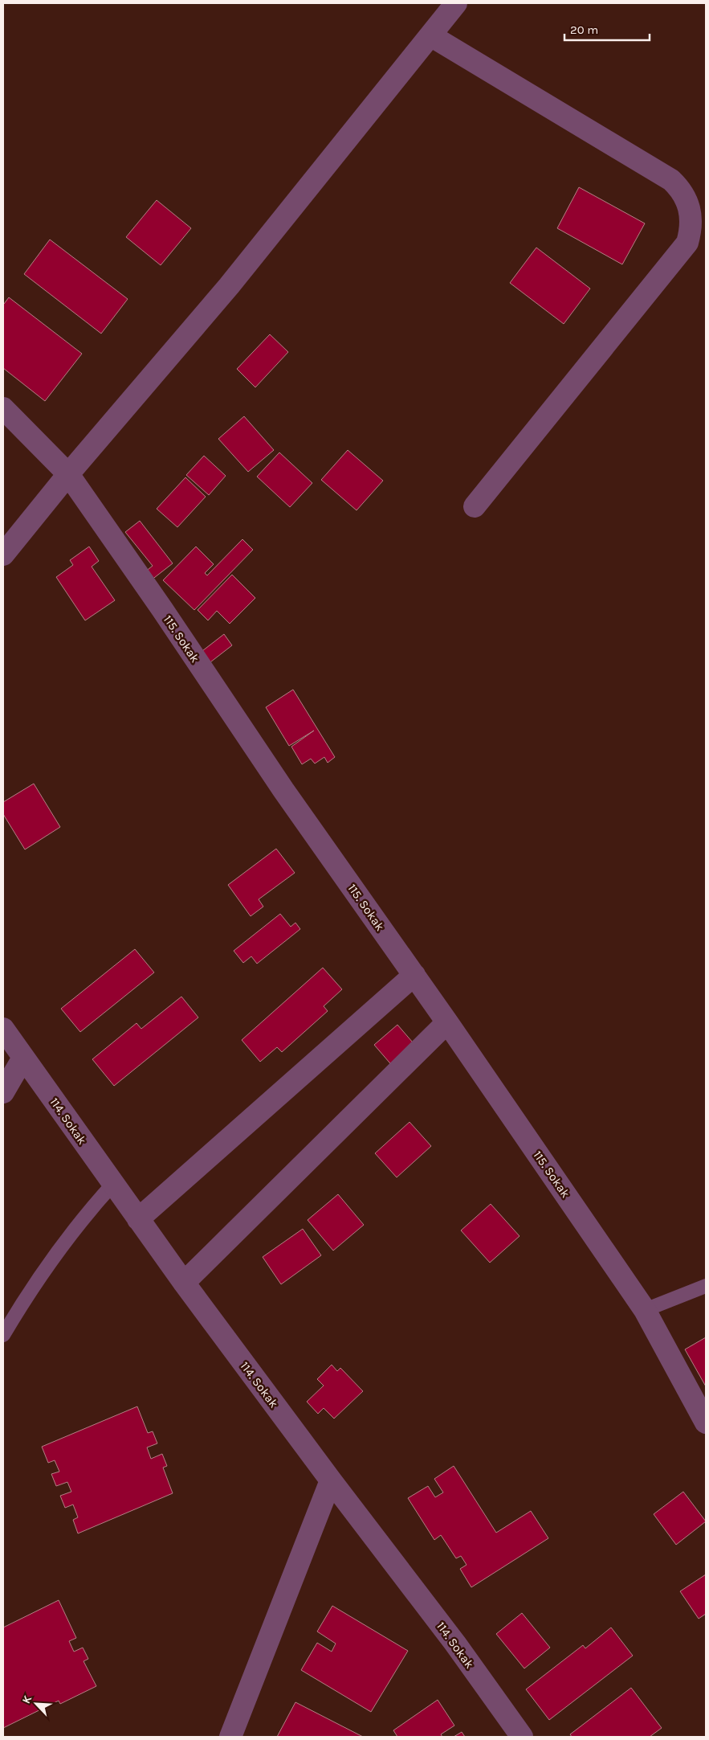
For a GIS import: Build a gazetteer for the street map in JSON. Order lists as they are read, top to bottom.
{
  "streets": {
    "street": ["115. Sokak", "114. Sokak"]
  },
  "scale_bar": "20 m",
  "north": "top left"
}
